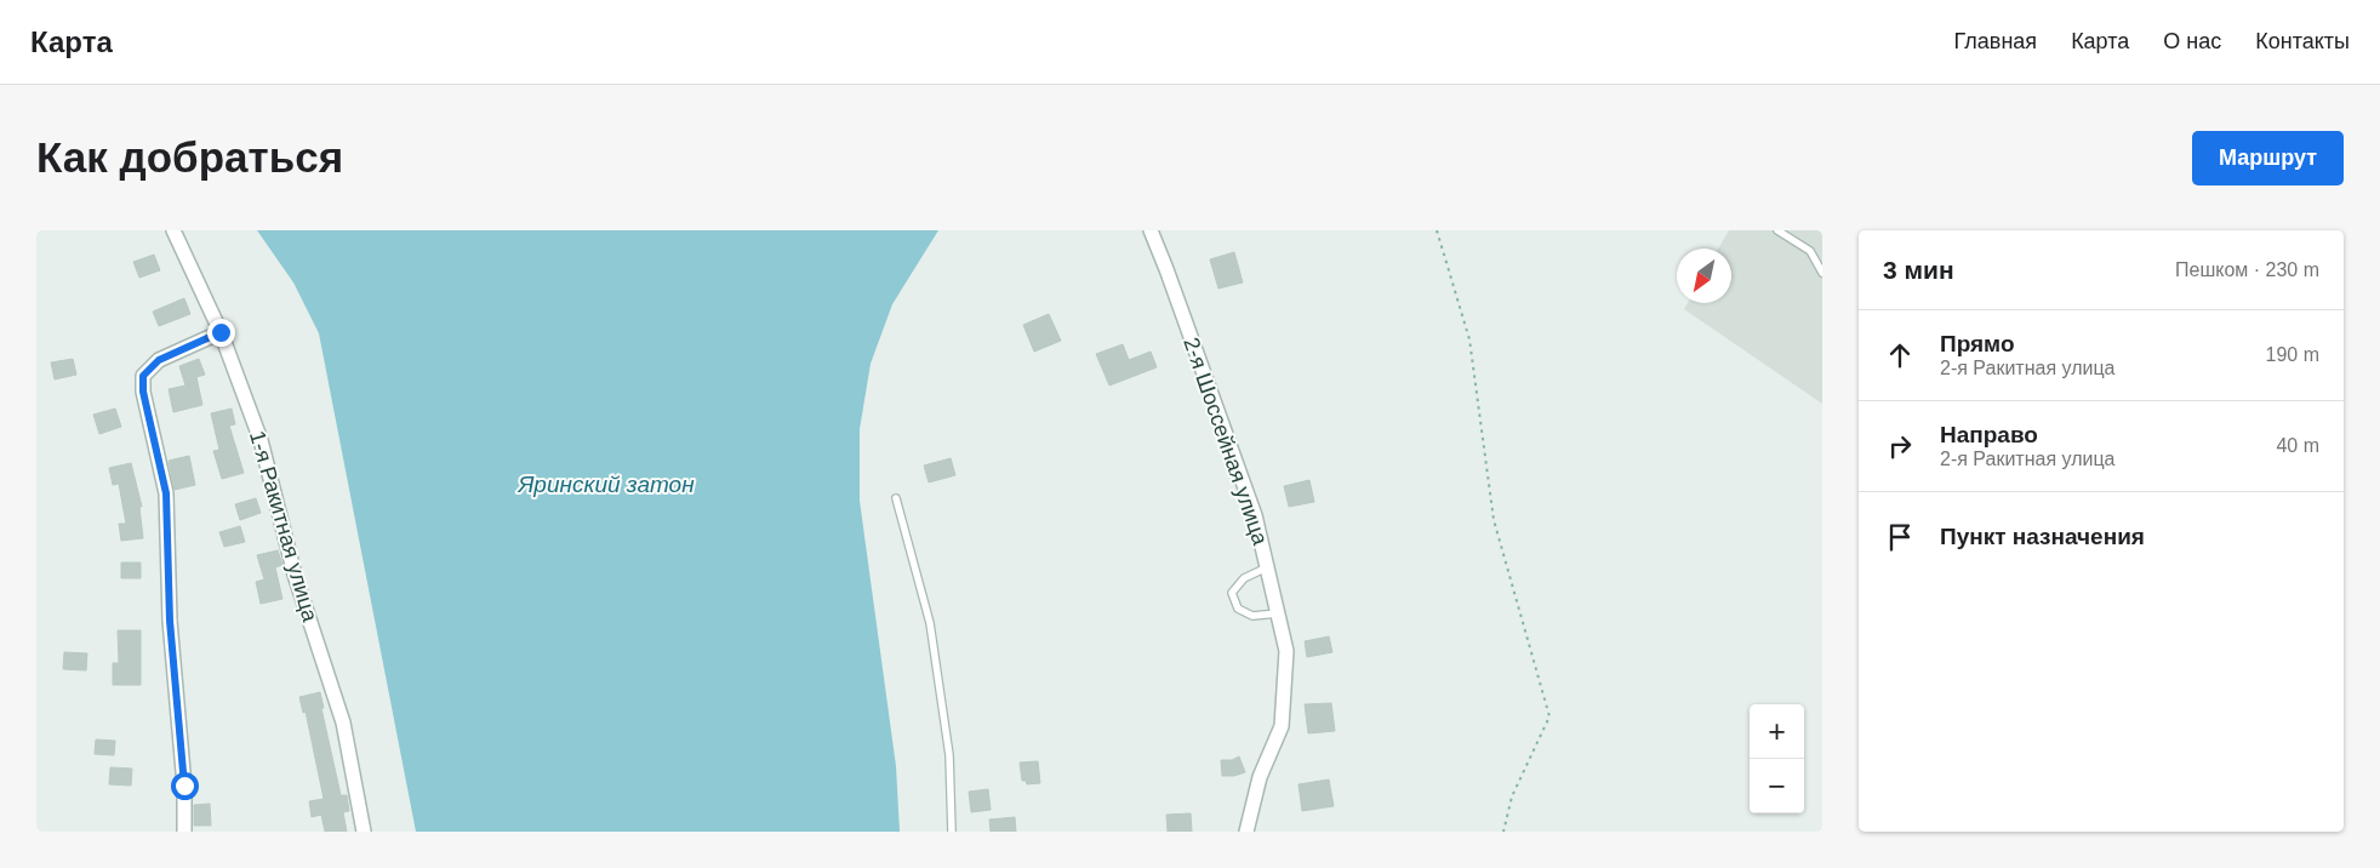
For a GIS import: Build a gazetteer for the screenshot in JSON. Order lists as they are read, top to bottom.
{
  "streets": {
    "street": ["2-я Шоссейная улица", "1-я Ракитная улица"]
  },
  "water": ["Яринский затон"],
  "north": "bottom left",
  "page": {
    "header": "Карта",
    "nav": [
      "Главная",
      "Карта",
      "О нас",
      "Контакты"
    ],
    "buttons": "Маршрут",
    "title": "Как добраться",
    "heading": ["3 мин", "Пешком · 230 m"],
    "list": [
      ["Прямо", "2-я Ракитная улица", "190 m"],
      ["Направо", "2-я Ракитная улица", "40 m"],
      "Пункт назначения"
    ],
    "map_buttons": ["+", "−"]
  }
}
